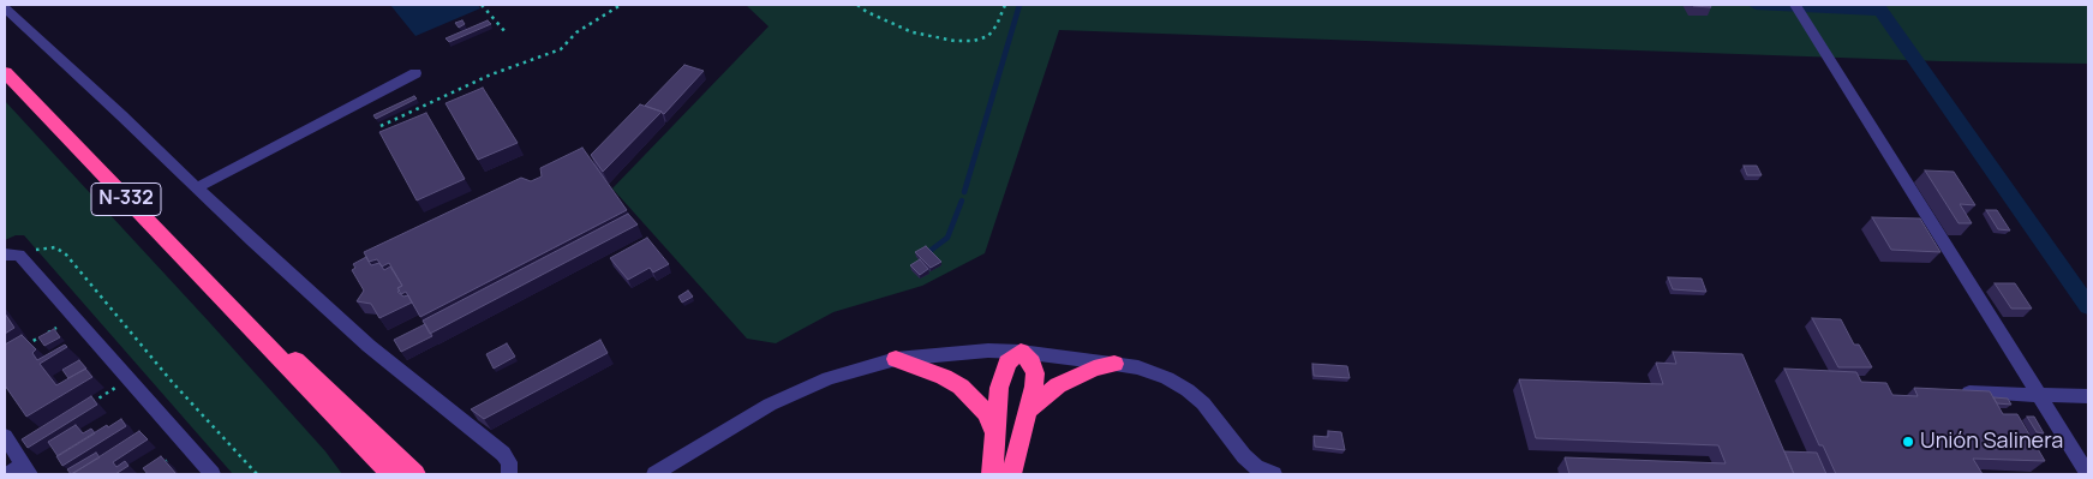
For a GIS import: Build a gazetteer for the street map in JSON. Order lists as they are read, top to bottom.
{
  "streets": {
    "highway": ["N-332"]
  },
  "places": ["Unión Salinera"]
}
